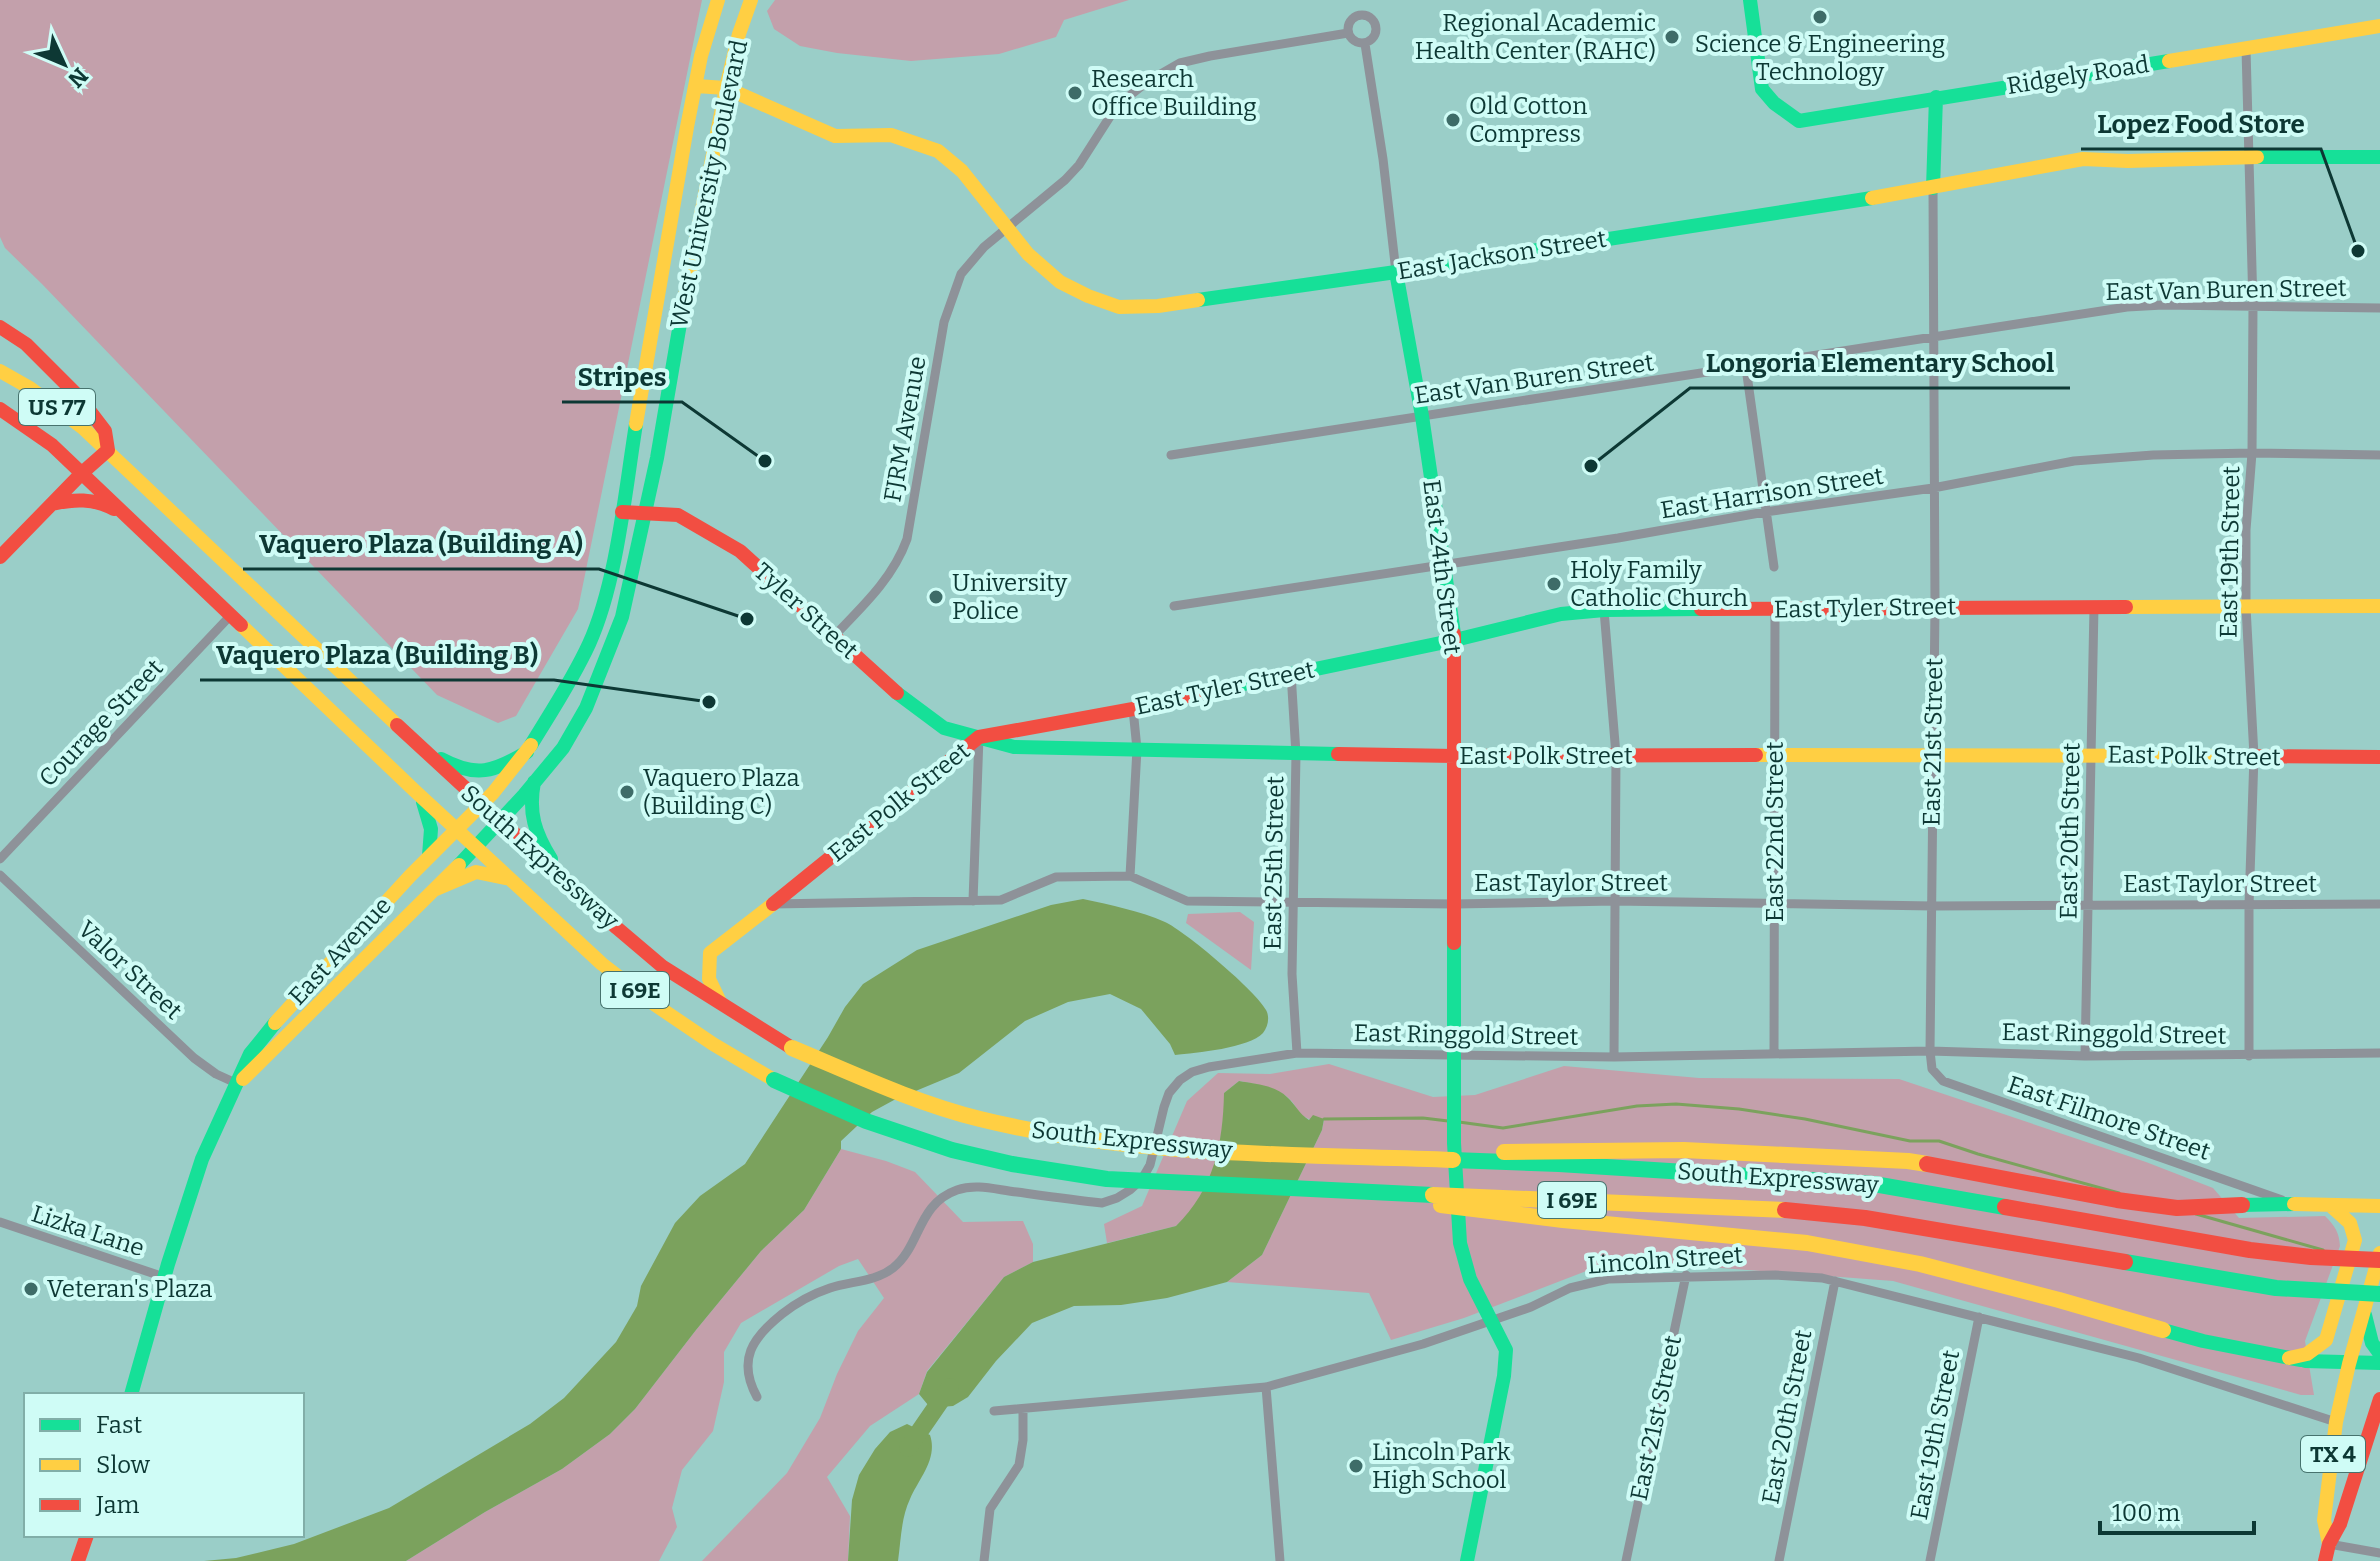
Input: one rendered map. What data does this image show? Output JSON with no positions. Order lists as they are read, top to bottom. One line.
{"streets":{"main road":["Ridgely Road","West University Boulevard","East Jackson Street","US 77","East 24th Street","East Tyler Street","Tyler Street","East 21st Street","East Polk Street","South Expressway","East Avenue","I 69E","TX 4"],"street":["East Van Buren Street","FJRM Avenue","East Harrison Street","East 19th Street","Courage Street","East 20th Street","East 22nd Street","East 25th Street","East Taylor Street","Valor Street","East Ringgold Street","East Filmore Street","Lizka Lane","Lincoln Street"]},"crossings":[["Ridgely Road","East 19th Street"],["Ridgely Road","East 21st Street"],["West University Boulevard","East Jackson Street"],["West University Boulevard","Tyler Street"],["West University Boulevard","South Expressway"],["West University Boulevard","East Avenue"],["East Jackson Street","FJRM Avenue"],["East Jackson Street","East 19th Street"],["East Jackson Street","East 24th Street"],["East Jackson Street","East 21st Street"],["East Van Buren Street","East 19th Street"],["East Van Buren Street","East 24th Street"],["East Van Buren Street","East 21st Street"],["FJRM Avenue","East 24th Street"],["FJRM Avenue","Tyler Street"],["East Harrison Street","East 19th Street"],["East Harrison Street","East 24th Street"],["East Harrison Street","East 21st Street"],["East 19th Street","East Tyler Street"],["East 19th Street","East Polk Street"],["East 19th Street","East Taylor Street"],["East 19th Street","East Ringgold Street"],["East 19th Street","Lincoln Street"],["East 24th Street","East Tyler Street"],["East 24th Street","East Polk Street"],["East 24th Street","East Taylor Street"],["East 24th Street","East Ringgold Street"],["East 24th Street","Lincoln Street"],["East Tyler Street","Tyler Street"],["East Tyler Street","East 21st Street"],["East Tyler Street","East Polk Street"],["East Tyler Street","East 20th Street"],["East Tyler Street","East 22nd Street"],["East Tyler Street","East 25th Street"],["Tyler Street","East Polk Street"],["Courage Street","South Expressway"],["East 21st Street","East Polk Street"],["East 21st Street","East Taylor Street"],["East 21st Street","East Ringgold Street"],["East 21st Street","East Filmore Street"],["East 21st Street","Lincoln Street"],["East Polk Street","East 20th Street"],["East Polk Street","East 22nd Street"],["East Polk Street","South Expressway"],["East Polk Street","East 25th Street"],["East Polk Street","East Taylor Street"],["East 20th Street","East Taylor Street"],["East 20th Street","East Ringgold Street"],["East 20th Street","Lincoln Street"],["East 22nd Street","East Taylor Street"],["East 22nd Street","East Ringgold Street"],["South Expressway","East Avenue"],["East 25th Street","East Taylor Street"],["East 25th Street","East Ringgold Street"],["East Avenue","Valor Street"],["East Avenue","Lizka Lane"],["East Ringgold Street","East Filmore Street"],["Lincoln Street","TX 4"]],"places":["Science & Engineering Technology","Regional Academic Health Center (RAHC)","Research Office Building","Old Cotton Compress","Lopez Food Store","Stripes","Longoria Elementary School","Holy Family Catholic Church","University Police","Vaquero Plaza (Building A)","Vaquero Plaza (Building B)","Vaquero Plaza (Building C)","Veteran's Plaza","Lincoln Park High School"],"legend":["Fast","Slow","Jam"],"scale_bar":"100 m","north":"bottom right"}
